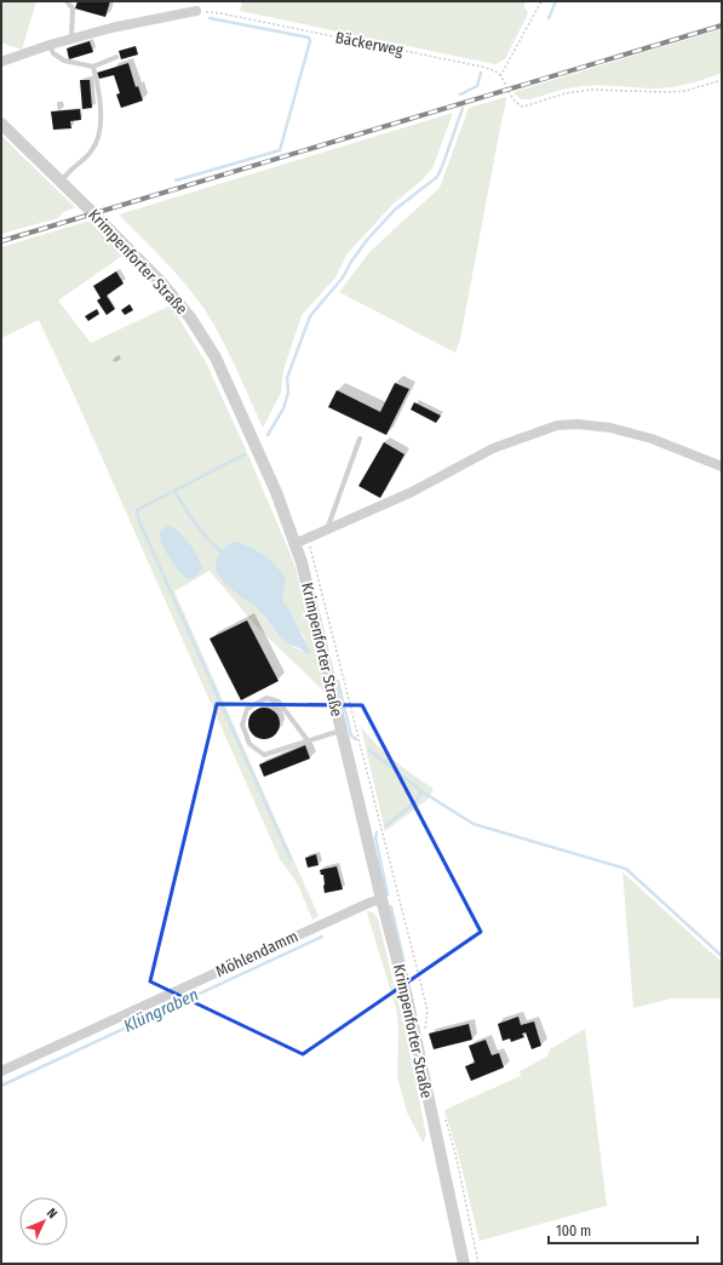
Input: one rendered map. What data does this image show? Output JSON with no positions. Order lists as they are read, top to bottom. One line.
{"streets":{"street":["Krimpenforter Straße","Möhlendamm"],"path":["Bäckerweg"]},"crossings":[["Krimpenforter Straße","Möhlendamm"]],"water":["Klüngraben"],"scale_bar":"100 m","north":"top right"}
